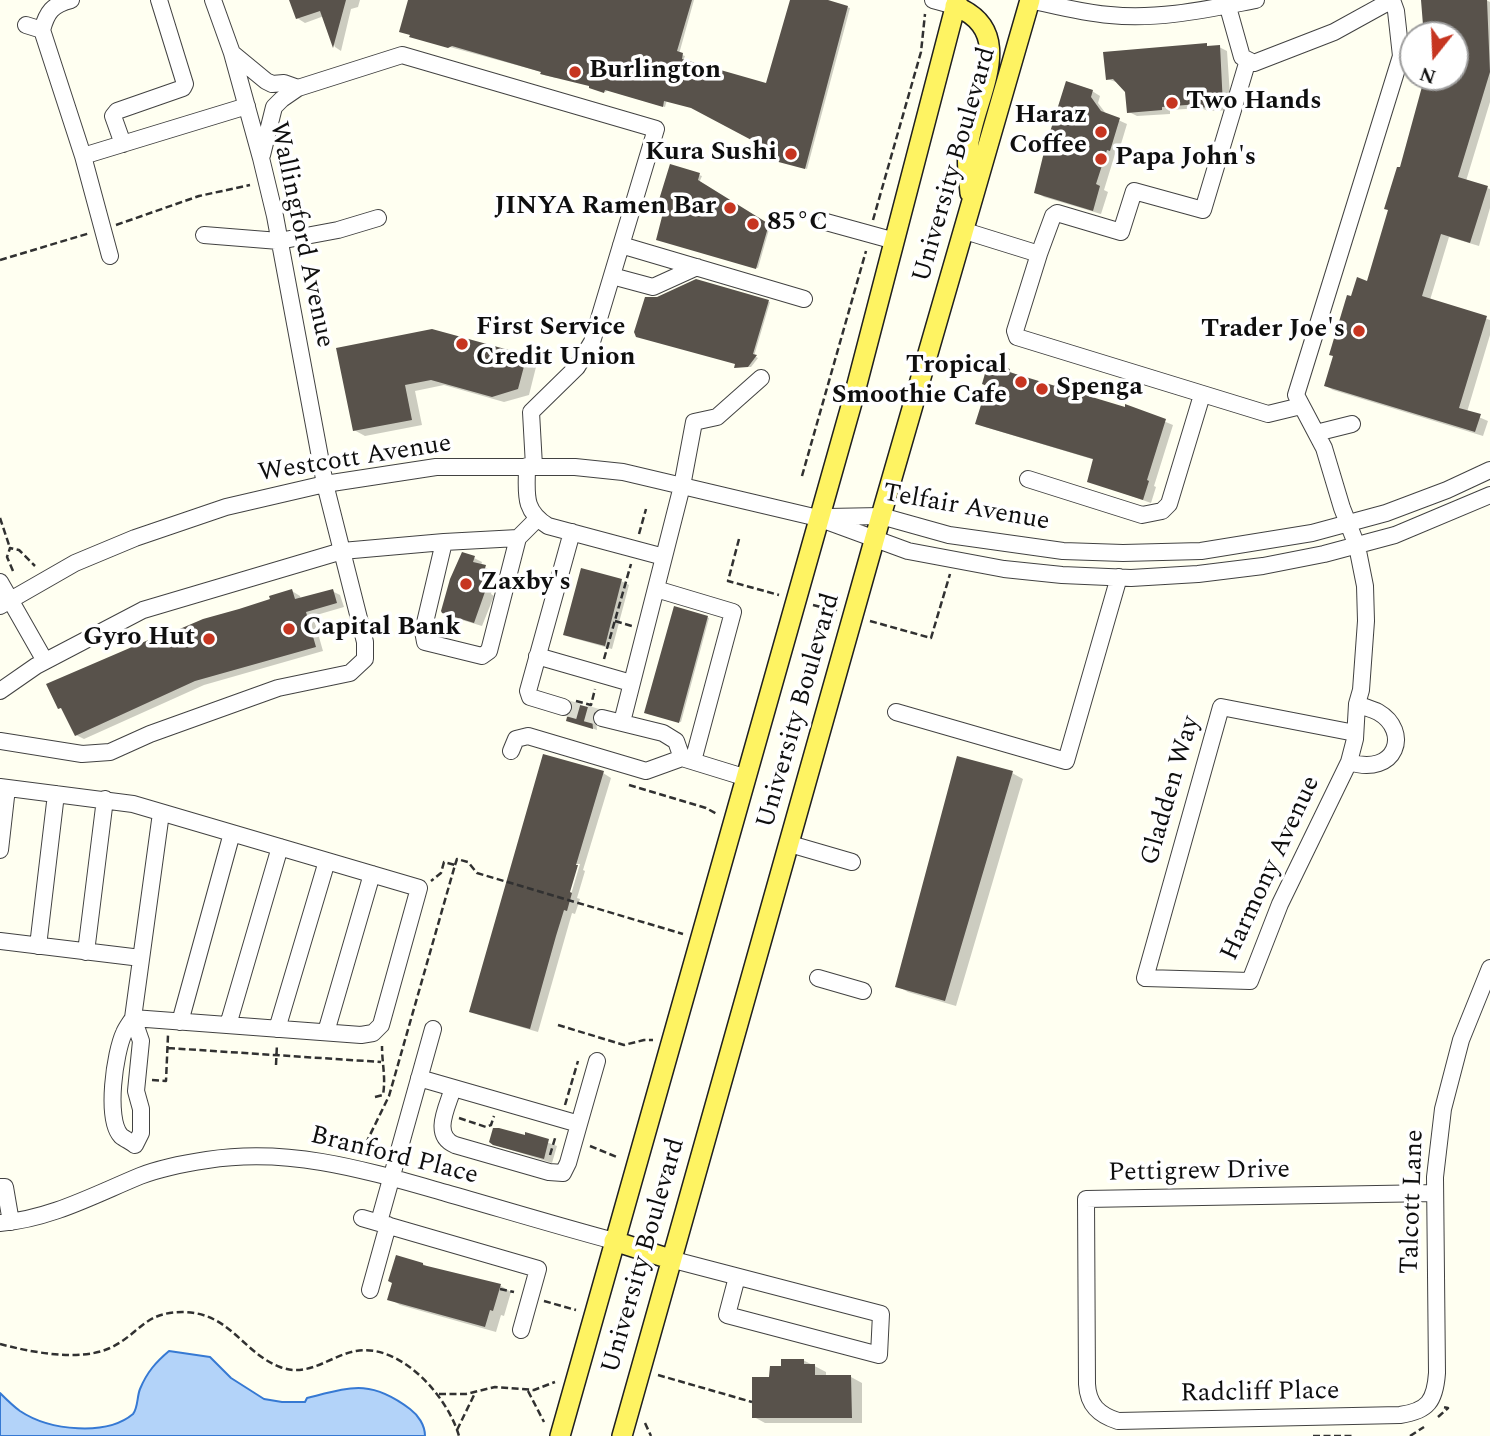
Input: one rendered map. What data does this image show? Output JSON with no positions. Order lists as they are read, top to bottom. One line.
{"streets":{"main road":["University Boulevard"],"street":["Wallingford Avenue","Westcott Avenue","Telfair Avenue","Gladden Way","Harmony Avenue","Branford Place","Pettigrew Drive","Talcott Lane","Radcliff Place"]},"crossings":[["University Boulevard","Westcott Avenue"],["University Boulevard","Telfair Avenue"],["University Boulevard","Branford Place"],["Wallingford Avenue","Westcott Avenue"],["Westcott Avenue","Telfair Avenue"],["Telfair Avenue","Harmony Avenue"],["Gladden Way","Harmony Avenue"],["Pettigrew Drive","Talcott Lane"],["Pettigrew Drive","Radcliff Place"],["Talcott Lane","Radcliff Place"]],"places":["Burlington","Two Hands","Haraz Coffee","Kura Sushi","Papa John's","JINYA Ramen Bar","85°C","Trader Joe's","First Service Credit Union","Tropical Smoothie Cafe","Spenga","Zaxby's","Capital Bank","Gyro Hut"],"north":"bottom"}
